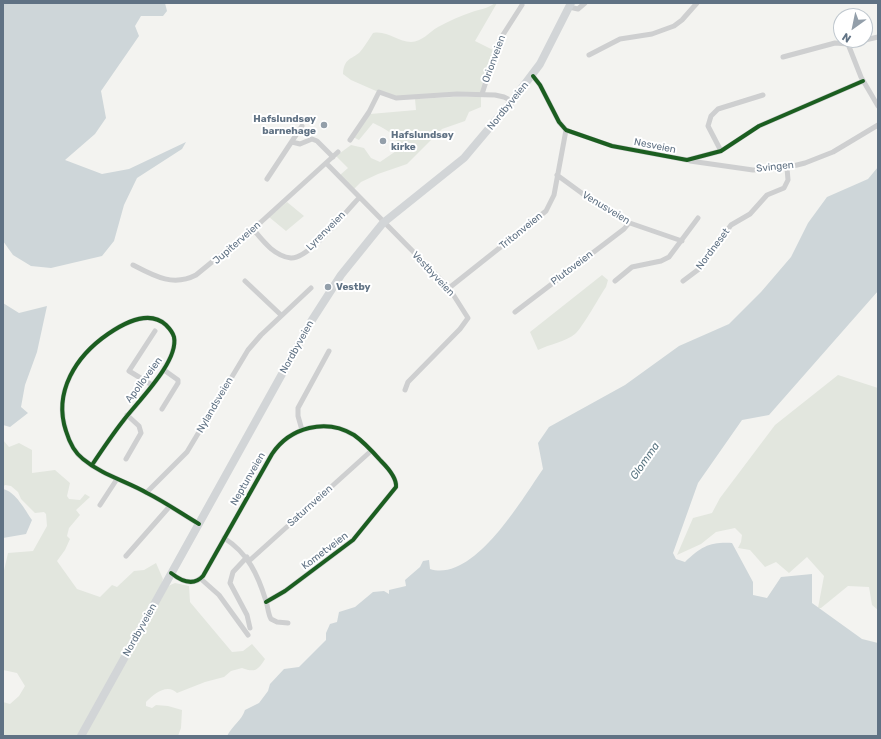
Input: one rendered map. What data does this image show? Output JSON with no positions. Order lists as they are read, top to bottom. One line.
{"streets":{"main road":["Nordbyveien"],"street":["Orionveien","Nesveien","Svingen","Venusveien","Lyrenveien","Tritonveien","Jupiterveien","Nordneset","Plutoveien","Vestbyveien","Apolloveien","Nylandsveien","Neptunveien","Saturnveien","Kometveien"]},"crossings":[["Nordbyveien","Vestbyveien"],["Nordbyveien","Apolloveien"],["Nesveien","Svingen"],["Nesveien","Tritonveien"],["Svingen","Nordneset"],["Venusveien","Tritonveien"],["Venusveien","Plutoveien"],["Lyrenveien","Jupiterveien"],["Lyrenveien","Vestbyveien"],["Tritonveien","Vestbyveien"],["Jupiterveien","Vestbyveien"],["Apolloveien","Nylandsveien"],["Neptunveien","Saturnveien"],["Neptunveien","Kometveien"]],"water":["Glomma"],"places":["Hafslundsøy barnehage","Hafslundsøy kirke","Vestby"],"north":"bottom left"}
